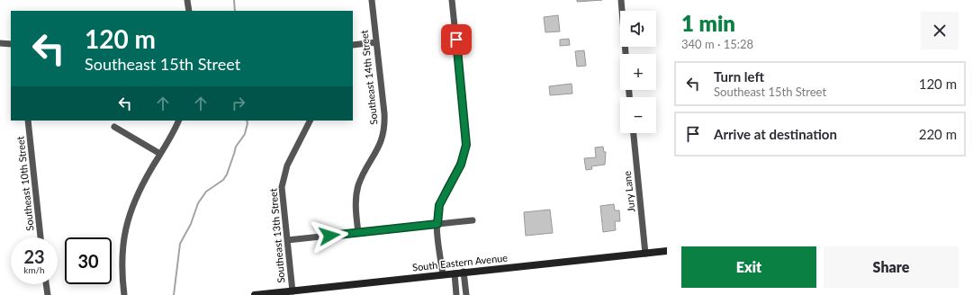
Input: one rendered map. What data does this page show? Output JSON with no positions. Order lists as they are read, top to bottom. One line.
{"streets":{"main road":["South Eastern Avenue"],"street":["Southeast 14th Street","Southeast 10th Street","Jury Lane","Southeast 13th Street"]},"crossings":[["Jury Lane","South Eastern Avenue"],["Southeast 13th Street","South Eastern Avenue"]],"page":{"heading":["1 min","340 m · 15:28"],"map_buttons":["+","−"],"turn":["120 m","Southeast 15th Street"],"list":[{"name":"Turn left","note":"Southeast 15th Street","value":"120 m"},{"name":"Arrive at destination","value":"220 m"}],"speed":"23 km/h","limit":"30","buttons":["Exit","Share"]}}
